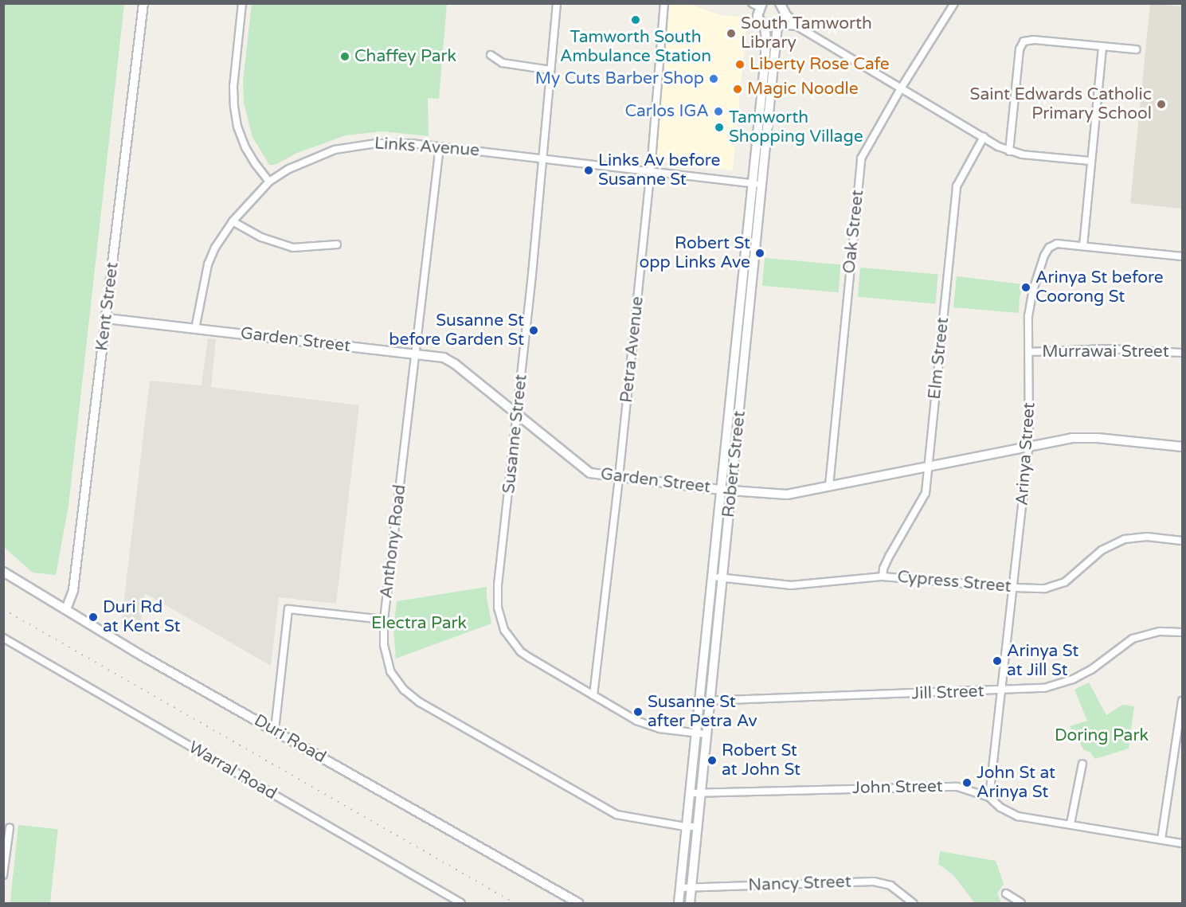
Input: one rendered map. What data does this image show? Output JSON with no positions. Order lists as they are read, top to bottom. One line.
{"streets":{"street":["Links Avenue","Oak Street","Kent Street","Garden Street","Petra Avenue","Murrawai Street","Elm Street","Susanne Street","Arinya Street","Robert Street","Anthony Road","Cypress Street","Jill Street","Duri Road","Warral Road","John Street","Nancy Street"]},"crossings":[["Links Avenue","Garden Street"],["Links Avenue","Petra Avenue"],["Links Avenue","Susanne Street"],["Links Avenue","Robert Street"],["Links Avenue","Anthony Road"],["Oak Street","Garden Street"],["Kent Street","Garden Street"],["Kent Street","Duri Road"],["Garden Street","Petra Avenue"],["Garden Street","Elm Street"],["Garden Street","Susanne Street"],["Garden Street","Arinya Street"],["Garden Street","Robert Street"],["Garden Street","Anthony Road"],["Petra Avenue","Susanne Street"],["Murrawai Street","Arinya Street"],["Elm Street","Cypress Street"],["Susanne Street","Robert Street"],["Arinya Street","Cypress Street"],["Arinya Street","Jill Street"],["Arinya Street","John Street"],["Robert Street","Anthony Road"],["Robert Street","Cypress Street"],["Robert Street","Jill Street"],["Robert Street","John Street"],["Robert Street","Nancy Street"]],"parks":["Electra Park","Doring Park"],"places":["Tamworth South Ambulance Station","South Tamworth Library","Chaffey Park","Liberty Rose Cafe","My Cuts Barber Shop","Magic Noodle","Saint Edwards Catholic Primary School","Carlos IGA","Tamworth Shopping Village","Links Av before Susanne St","Robert St opp Links Ave","Arinya St before Coorong St","Susanne St before Garden St","Duri Rd at Kent St","Arinya St at Jill St","Susanne St after Petra Av","Robert St at John St","John St at Arinya St"]}
